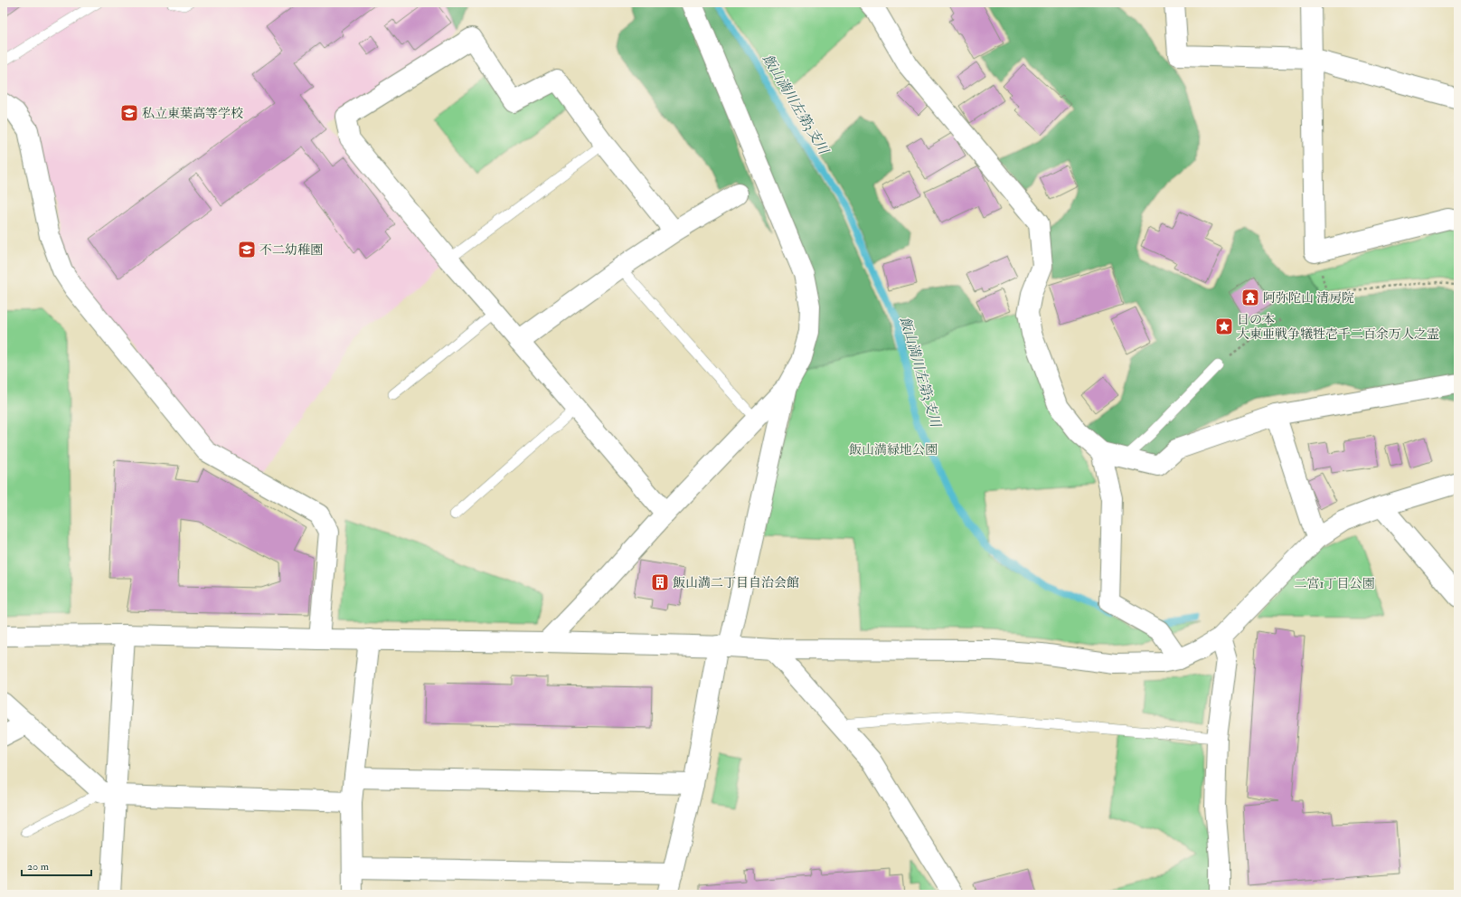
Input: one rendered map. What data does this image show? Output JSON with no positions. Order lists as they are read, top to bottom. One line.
{"water":["飯山満川左第3支川"],"parks":["飯山満緑地公園","二宮1丁目公園"],"places":{"school or university":["私立東葉高等学校","不二幼稚園"],"temple":["阿弥陀山 清房院"],"place":["日の本 大東亜戦争犠牲壱千二百余万人之霊"],"building":["飯山満二丁目自治会館"]},"scale_bar":"20 m"}
